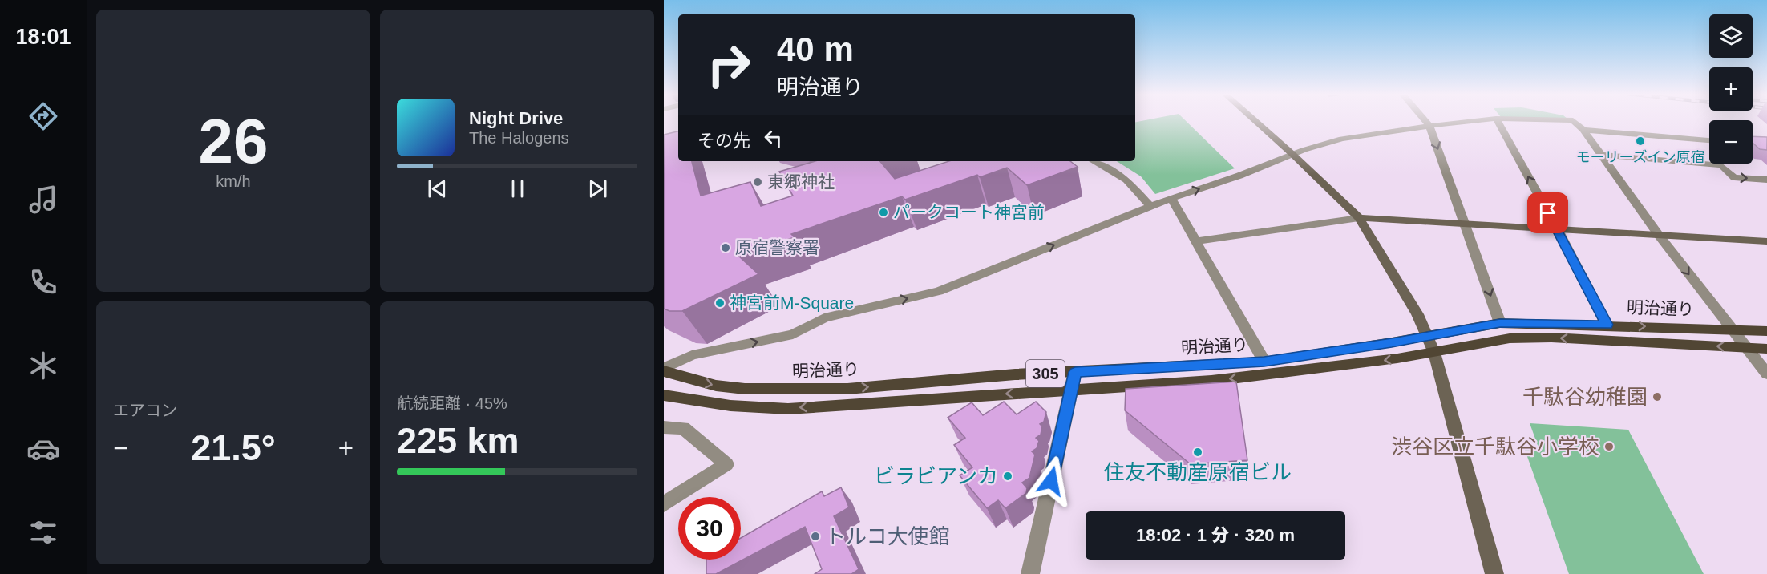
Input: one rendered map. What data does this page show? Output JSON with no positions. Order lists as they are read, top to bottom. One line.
{"streets":{"main road":["明治通り","305"]},"places":["モーリーズイン原宿","東郷神社","パークコート神宮前","原宿警察署","神宮前M-Square","千駄谷幼稚園","渋谷区立千駄谷小学校","住友不動産原宿ビル","ビラビアンカ","トルコ大使館"],"page":{"tabs":"18:01","tile":[["26","km/h"],"エアコン",["航続距離 · 45%","225 km"]],"map_buttons":["+","−"],"turn":["40 m","明治通り"],"song":["Night Drive","The Halogens"],"then":"その先","heat":["−","21.5°","+"],"limit":"30","trip":"18:02 · 1 分 · 320 m"}}
